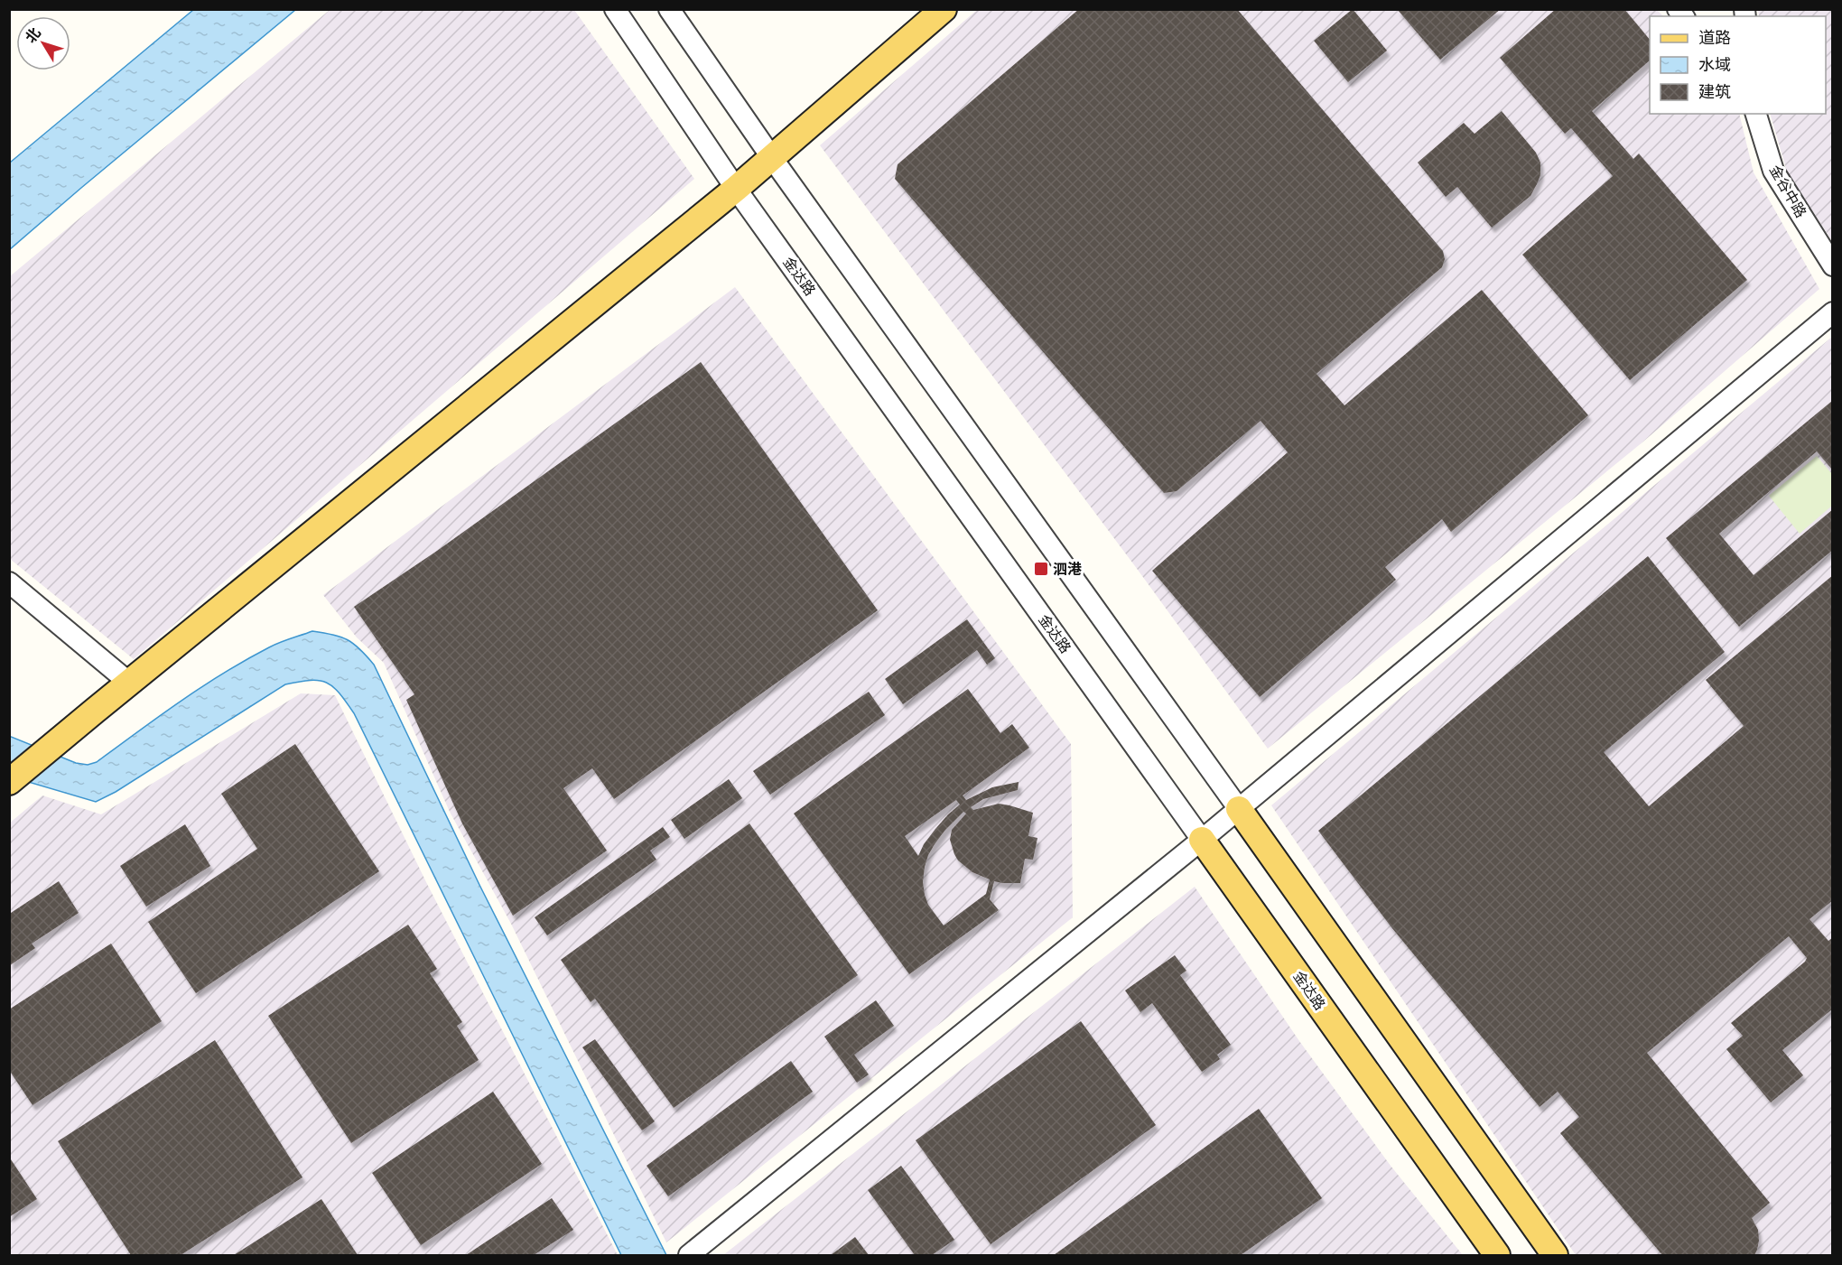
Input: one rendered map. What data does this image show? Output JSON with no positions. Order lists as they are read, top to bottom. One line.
{"streets":{"main road":["金达路"],"street":["金谷中路"]},"places":{"transit":["泗港"]},"legend":["道路","水域","建筑"],"north":"top left"}
